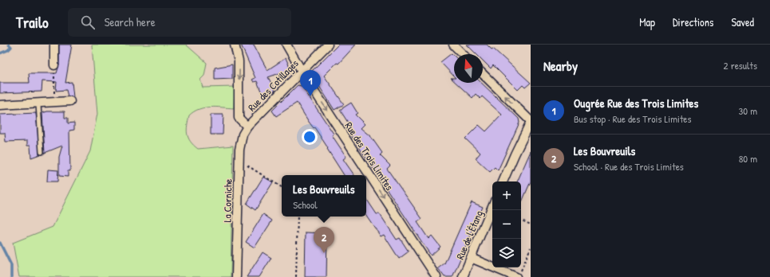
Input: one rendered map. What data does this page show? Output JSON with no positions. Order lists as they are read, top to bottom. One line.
{"streets":{"street":["Rue des Cotillages","Rue des Trois Limites","La Corniche","Rue de l'Étang"]},"crossings":[["Rue des Cotillages","Rue des Trois Limites"],["Rue des Cotillages","La Corniche"]],"one_way":["Rue des Trois Limites"],"north":"top","page":{"header":"Trailo","search":"Search here","nav":["Map","Directions","Saved"],"heading":["Nearby","2 results"],"pins":["1","2"],"list":[{"mark":"1","name":"Ougrée Rue des Trois Limites","note":"Bus stop · Rue des Trois Limites","value":"30 m"},{"mark":"2","name":"Les Bouvreuils","note":"School · Rue des Trois Limites","value":"80 m"}],"popup":["Les Bouvreuils","School"],"map_buttons":["+","−"]}}
